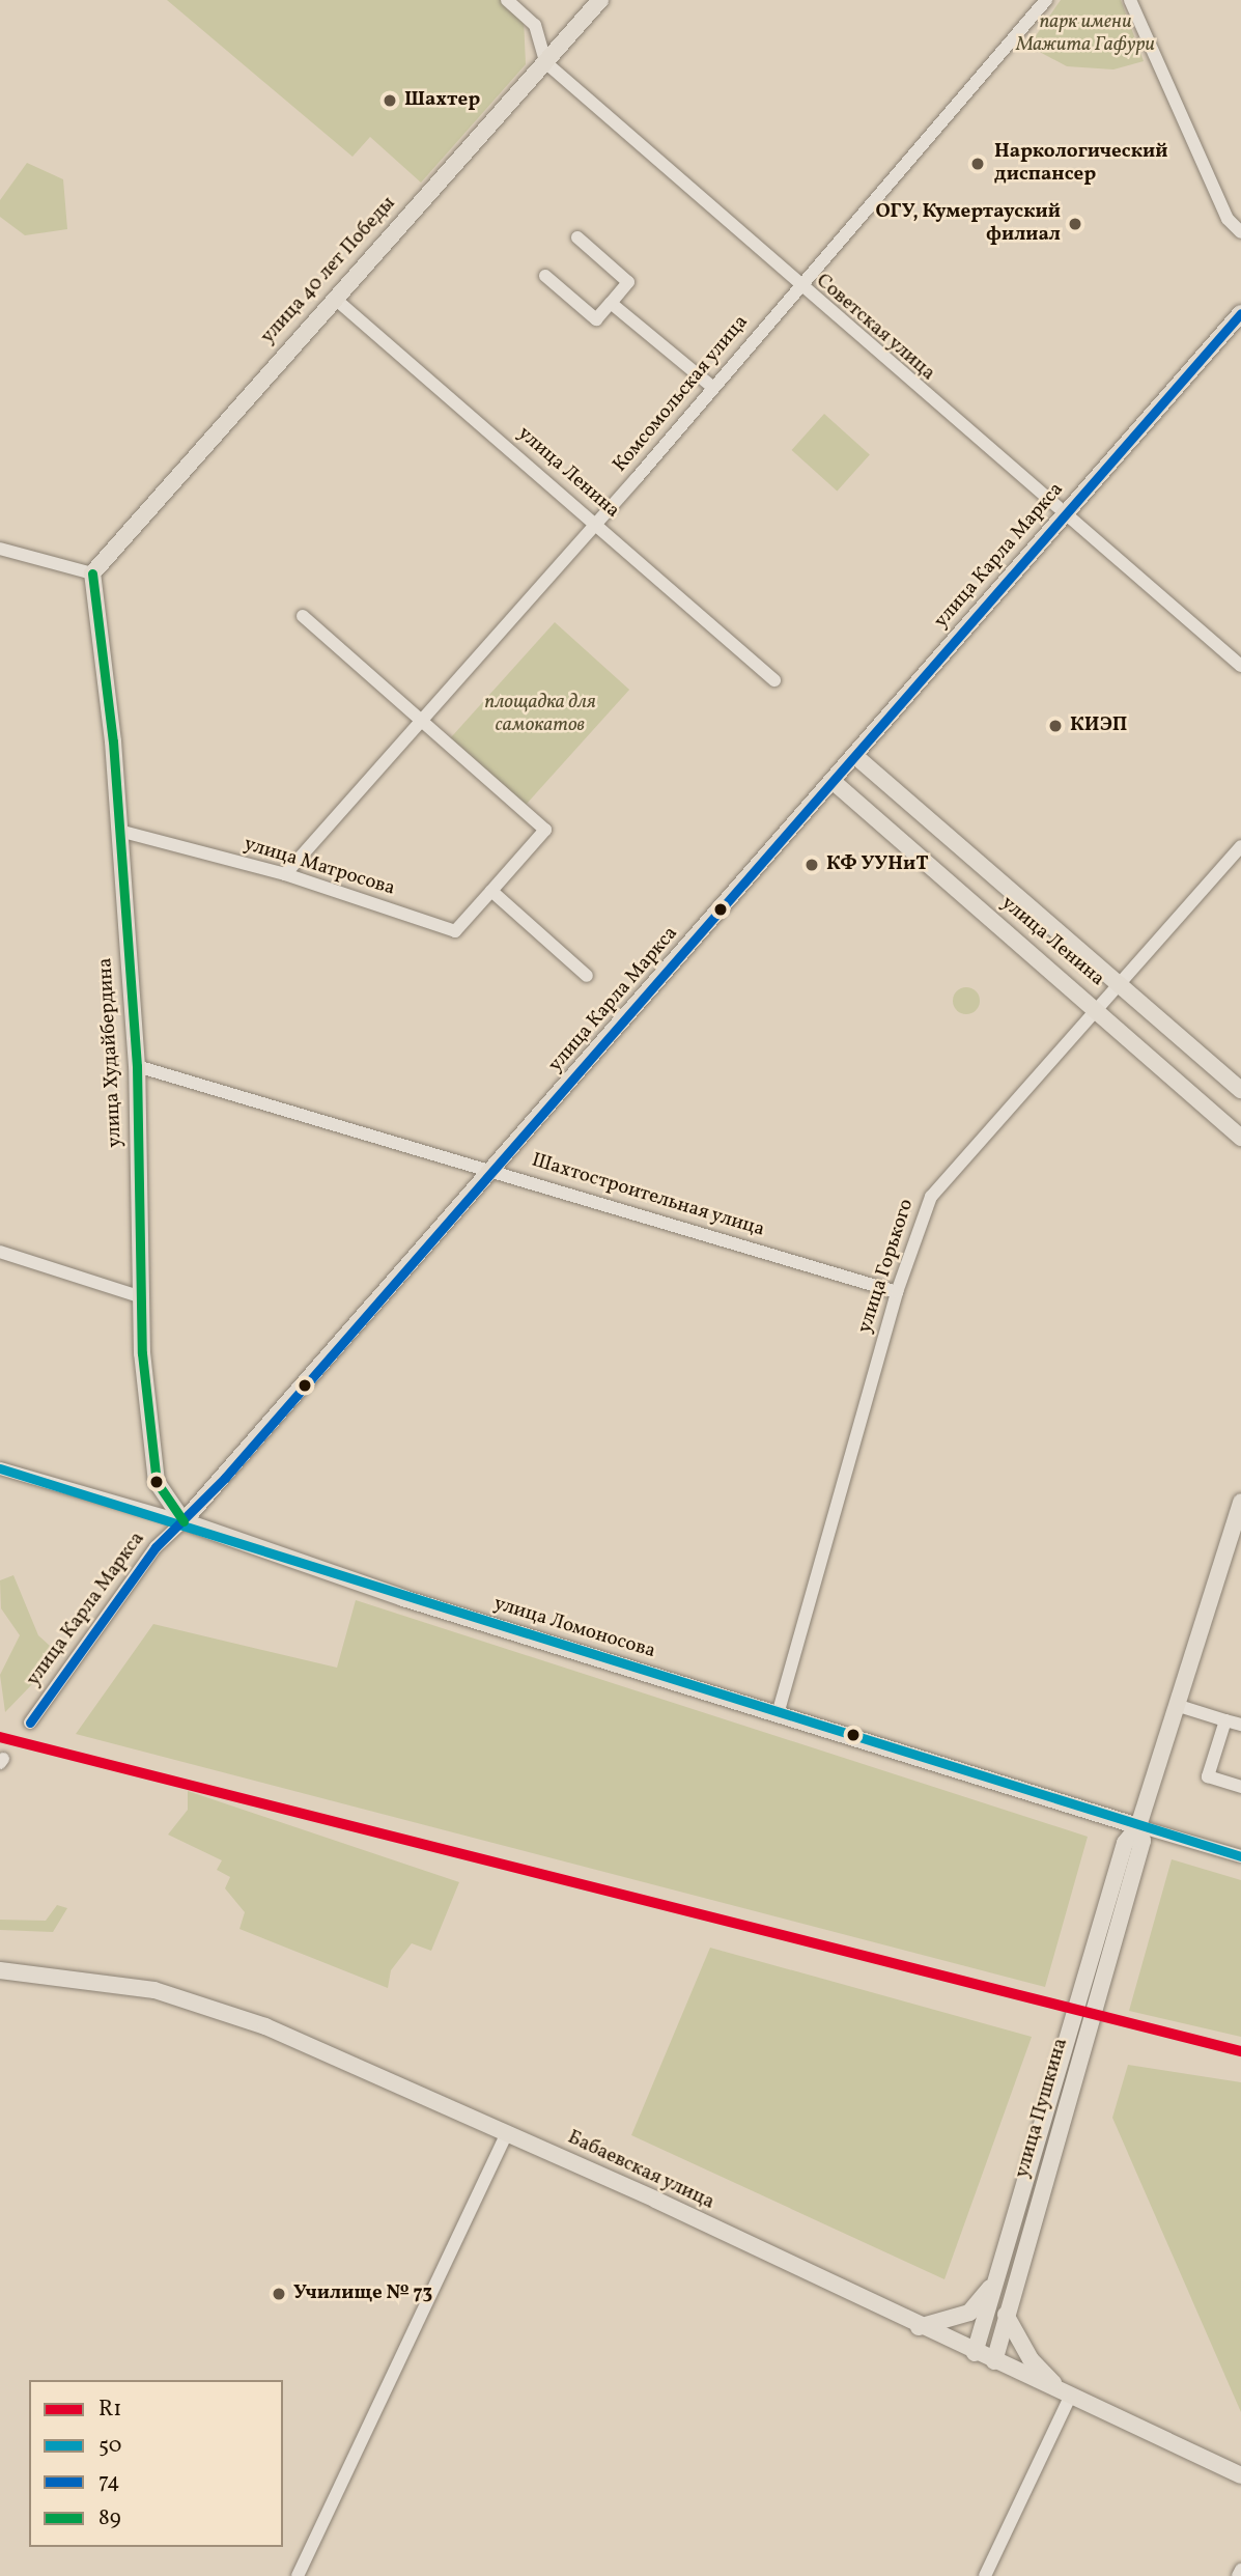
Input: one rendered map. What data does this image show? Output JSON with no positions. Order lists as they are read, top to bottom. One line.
{"streets":{"main road":["улица 40 лет Победы","улица Ленина","улица Карла Маркса","улица Худайбердина","улица Ломоносова","улица Пушкина","Бабаевская улица"],"street":["Советская улица","Комсомольская улица","улица Матросова","Шахтостроительная улица","улица Горького"]},"crossings":[["улица 40 лет Победы","Советская улица"],["улица 40 лет Победы","улица Ленина"],["улица 40 лет Победы","улица Худайбердина"],["Советская улица","Комсомольская улица"],["Советская улица","улица Карла Маркса"],["Комсомольская улица","улица Ленина"],["Комсомольская улица","улица Матросова"],["улица Ленина","улица Карла Маркса"],["улица Ленина","улица Горького"],["улица Карла Маркса","улица Худайбердина"],["улица Карла Маркса","Шахтостроительная улица"],["улица Карла Маркса","улица Ломоносова"],["улица Матросова","улица Худайбердина"],["улица Худайбердина","Шахтостроительная улица"],["улица Худайбердина","улица Ломоносова"],["Шахтостроительная улица","улица Горького"],["улица Горького","улица Ломоносова"],["улица Ломоносова","улица Пушкина"],["улица Пушкина","Бабаевская улица"]],"parks":["парк имени Мажита Гафури","площадка для самокатов"],"places":["Шахтер","Наркологический диспансер","ОГУ, Кумертауский филиал","КИЭП","КФ УУНиТ","Училище № 73"],"lines":["transit line 74","transit line 89","transit line 50","transit line R1"],"legend":["R1","50","74","89"]}
